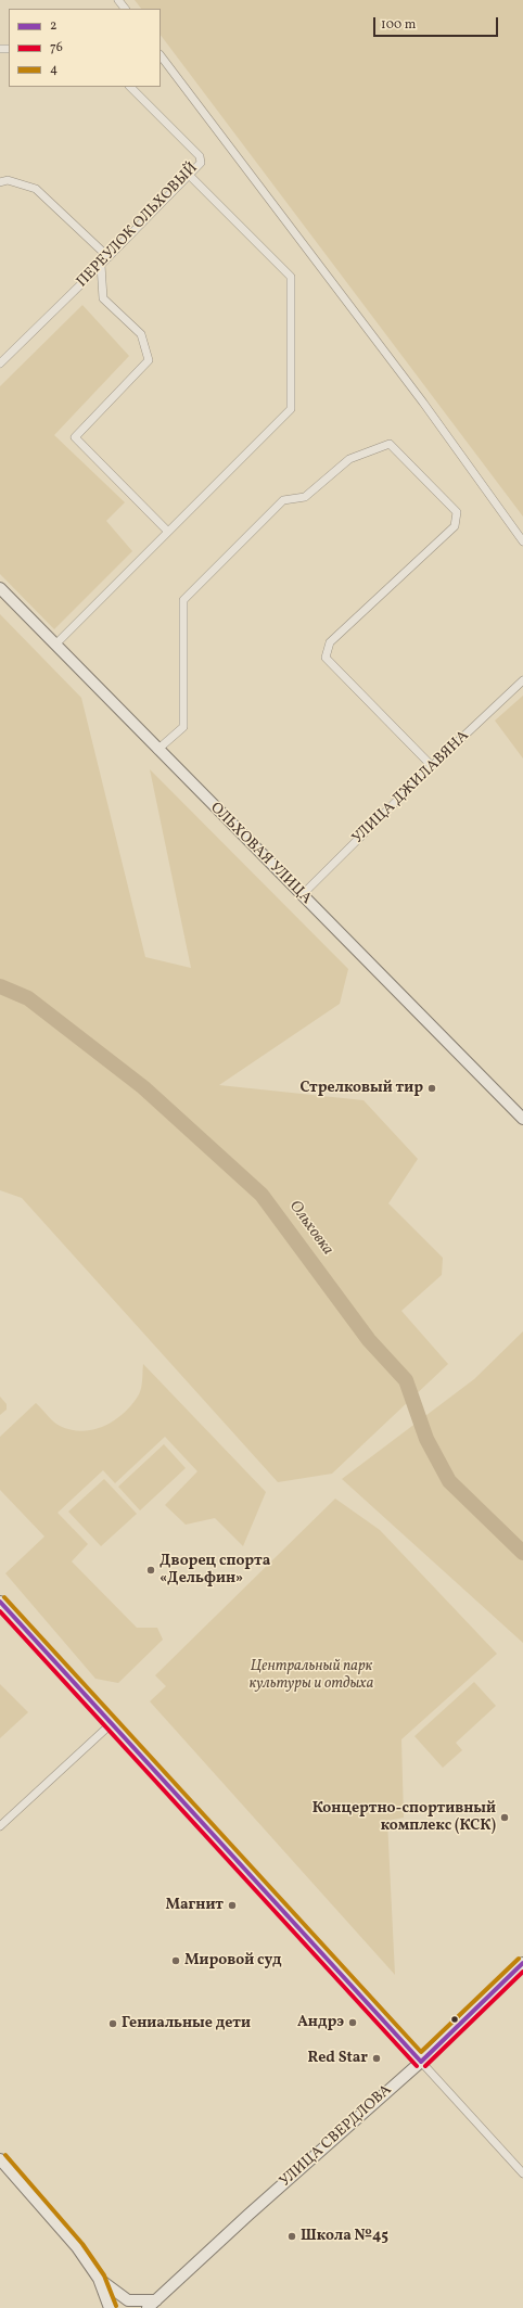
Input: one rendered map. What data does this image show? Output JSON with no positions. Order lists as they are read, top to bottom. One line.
{"streets":{"main road":["ОЛЬХОВАЯ УЛИЦА","УЛИЦА СВЕРДЛОВА"],"street":["ПЕРЕУЛОК ОЛЬХОВЫЙ","УЛИЦА ДЖИЛАВЯНА"]},"crossings":[["УЛИЦА ДЖИЛАВЯНА","ОЛЬХОВАЯ УЛИЦА"]],"water":["Ольховка"],"parks":["Центральный парк культуры и отдыха"],"places":["Стрелковый тир","Дворец спорта «Дельфин»","Концертно-спортивный комплекс (КСК)","Магнит","Мировой суд","Андрэ","Гениальные дети","Red Star","Школа №45"],"lines":["transit line 4","transit line 2","transit line 76"],"legend":["2","76","4"],"scale_bar":"100 m"}
